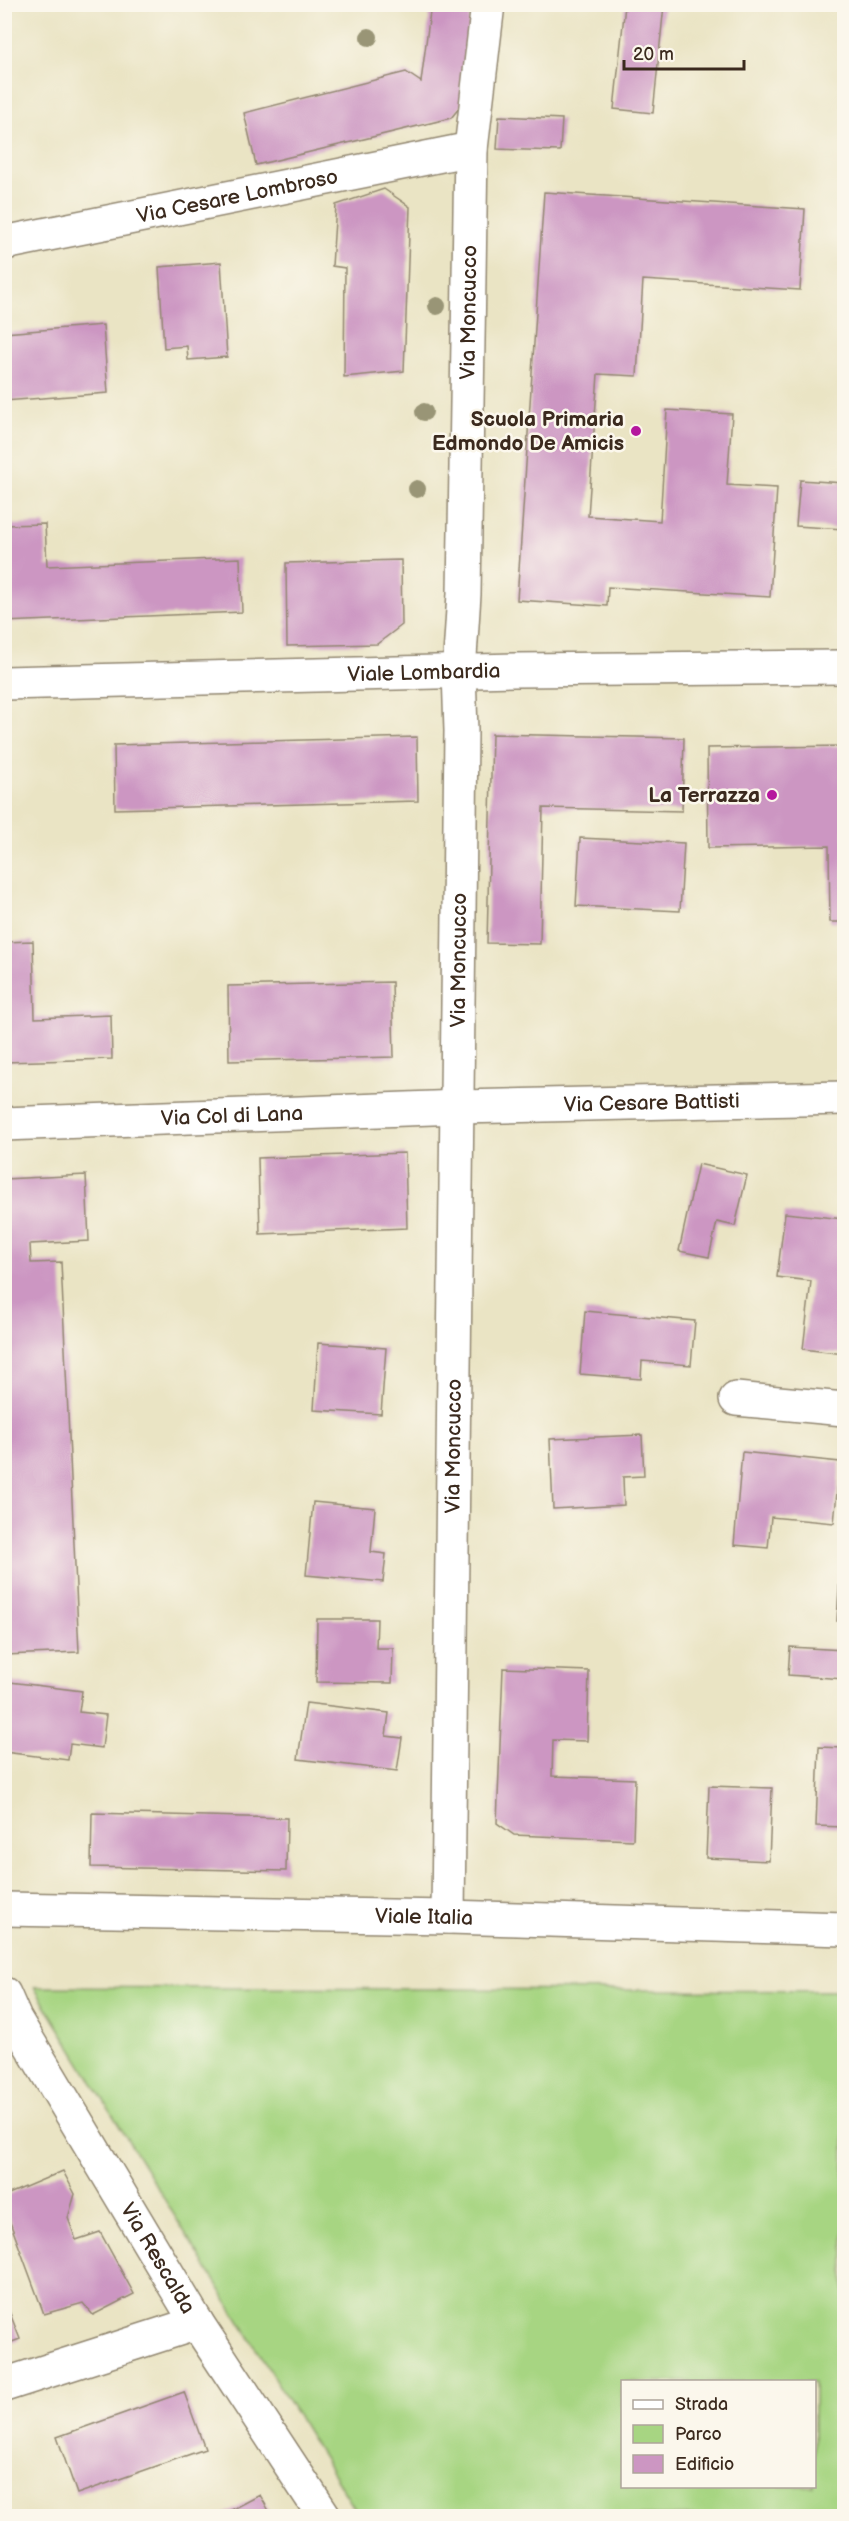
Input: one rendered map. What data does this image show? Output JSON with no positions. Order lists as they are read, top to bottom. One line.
{"streets":{"street":["Via Cesare Lombroso","Via Moncucco","Viale Lombardia","Via Cesare Battisti","Via Col di Lana","Viale Italia","Via Rescalda"]},"crossings":[["Via Cesare Lombroso","Via Moncucco"],["Via Moncucco","Viale Lombardia"],["Via Moncucco","Via Cesare Battisti"],["Via Moncucco","Via Col di Lana"],["Via Moncucco","Viale Italia"],["Via Cesare Battisti","Via Col di Lana"]],"places":["Scuola Primaria Edmondo De Amicis","La Terrazza"],"legend":["Strada","Parco","Edificio"],"scale_bar":"20 m"}
